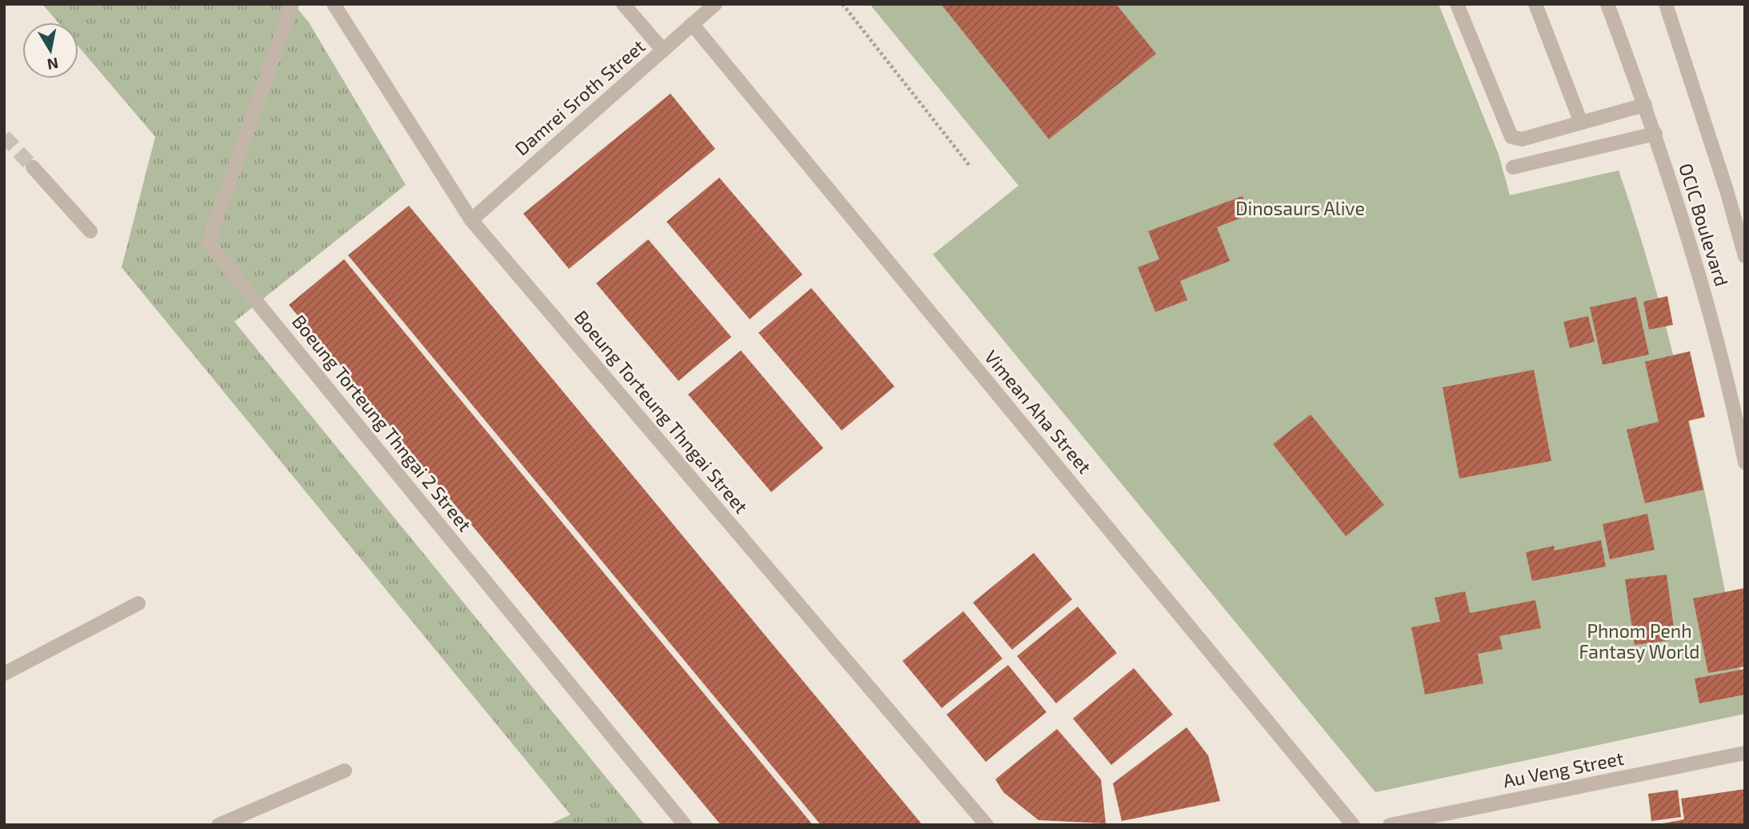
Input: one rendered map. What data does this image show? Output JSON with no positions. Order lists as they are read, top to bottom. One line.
{"streets":{"street":["Damrei Sroth Street","OCIC Boulevard","Boeung Torteung Thngai Street","Vimean Aha Street","Boeung Torteung Thngai 2 Street","Au Veng Street"]},"crossings":[["Damrei Sroth Street","Boeung Torteung Thngai Street"],["Damrei Sroth Street","Vimean Aha Street"]],"parks":["Dinosaurs Alive","Phnom Penh Fantasy World"],"north":"bottom"}
